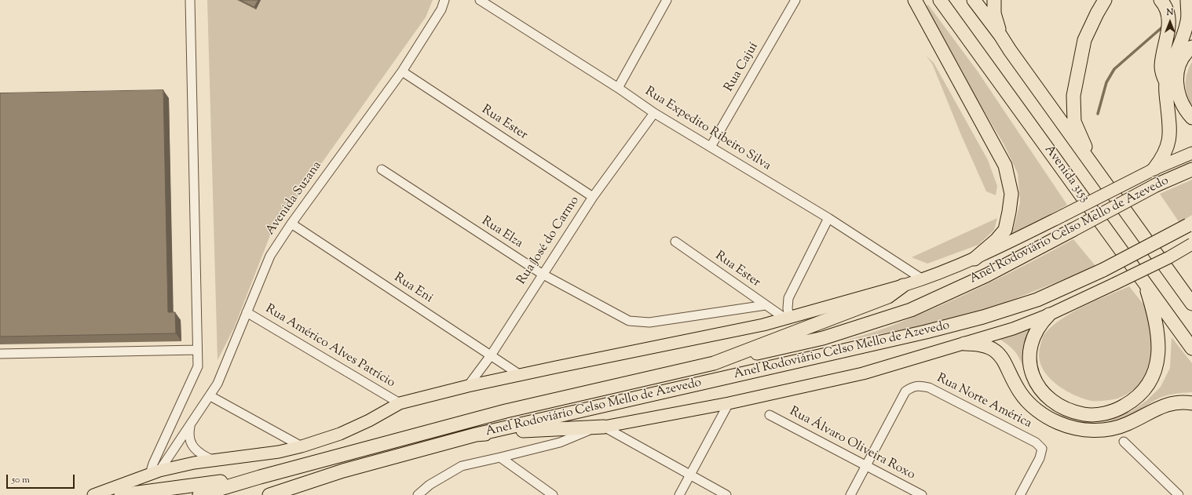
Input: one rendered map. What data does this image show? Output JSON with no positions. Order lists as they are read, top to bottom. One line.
{"streets":{"highway":["Avenida 3153","Anel Rodoviário Celso Mello de Azevedo"],"street":["Rua Cajuí","Rua Ester","Rua Expedito Ribeiro Silva","Avenida Suzana","Rua Elza","Rua José do Carmo","Rua Eni","Rua Américo Alves Patrício","Rua Norte América","Rua Álvaro Oliveira Roxo"]},"crossings":[["Rua Cajuí","Rua Expedito Ribeiro Silva"],["Rua Ester","Avenida Suzana"],["Rua Ester","Anel Rodoviário Celso Mello de Azevedo"],["Rua Ester","Rua Elza"],["Rua Ester","Rua José do Carmo"],["Rua Expedito Ribeiro Silva","Anel Rodoviário Celso Mello de Azevedo"],["Rua Expedito Ribeiro Silva","Rua José do Carmo"],["Avenida Suzana","Anel Rodoviário Celso Mello de Azevedo"],["Avenida Suzana","Rua Eni"],["Avenida Suzana","Rua Américo Alves Patrício"],["Anel Rodoviário Celso Mello de Azevedo","Rua José do Carmo"],["Anel Rodoviário Celso Mello de Azevedo","Rua Eni"],["Anel Rodoviário Celso Mello de Azevedo","Rua Américo Alves Patrício"],["Rua Elza","Rua José do Carmo"],["Rua José do Carmo","Rua Eni"],["Rua Norte América","Rua Álvaro Oliveira Roxo"]],"scale_bar":"50 m","north":"top"}
